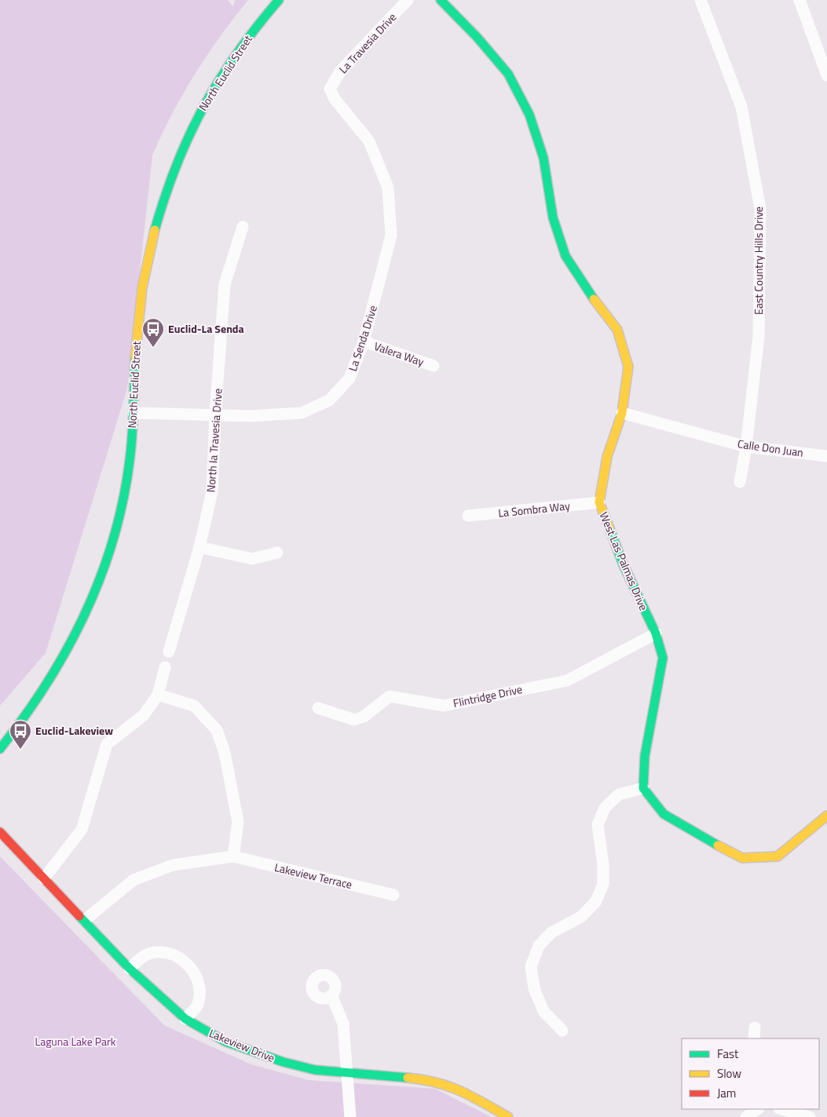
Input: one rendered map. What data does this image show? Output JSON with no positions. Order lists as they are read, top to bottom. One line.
{"streets":{"street":["La Travesia Drive","North Euclid Street","East Country Hills Drive","La Senda Drive","Valera Way","North la Travesia Drive","Calle Don Juan","La Sombra Way","West Las Palmas Drive","Flintridge Drive","Lakeview Terrace","Lakeview Drive"]},"crossings":[["La Travesia Drive","La Senda Drive"],["North Euclid Street","La Senda Drive"],["East Country Hills Drive","Calle Don Juan"],["La Senda Drive","Valera Way"],["La Senda Drive","North la Travesia Drive"],["Calle Don Juan","West Las Palmas Drive"],["La Sombra Way","West Las Palmas Drive"],["West Las Palmas Drive","Flintridge Drive"]],"parks":["Laguna Lake Park"],"places":{"bus stop":["Euclid-La Senda","Euclid-Lakeview"]},"legend":["Fast","Slow","Jam"]}
